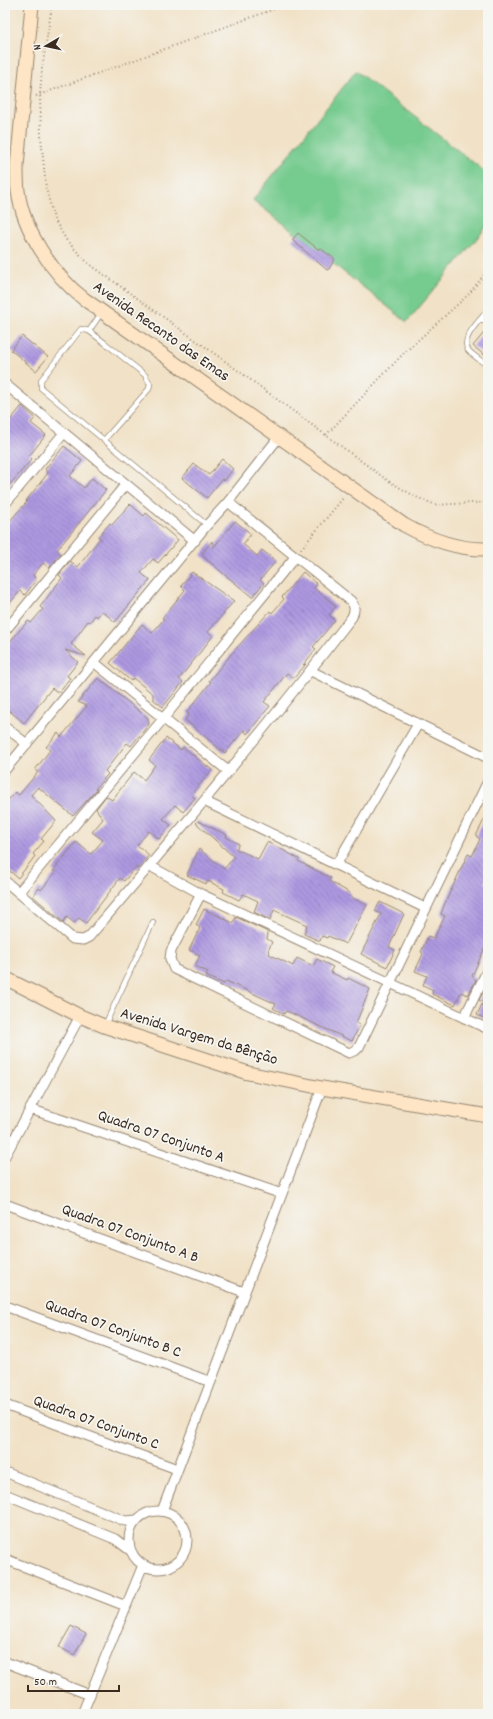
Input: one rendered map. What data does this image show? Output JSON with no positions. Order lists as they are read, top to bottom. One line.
{"streets":{"main road":["Avenida Recanto das Emas","Avenida Vargem da Bênção"],"street":["Quadra 07 Conjunto A","Quadra 07 Conjunto A B","Quadra 07 Conjunto B C","Quadra 07 Conjunto C"]},"scale_bar":"50 m","north":"left"}
